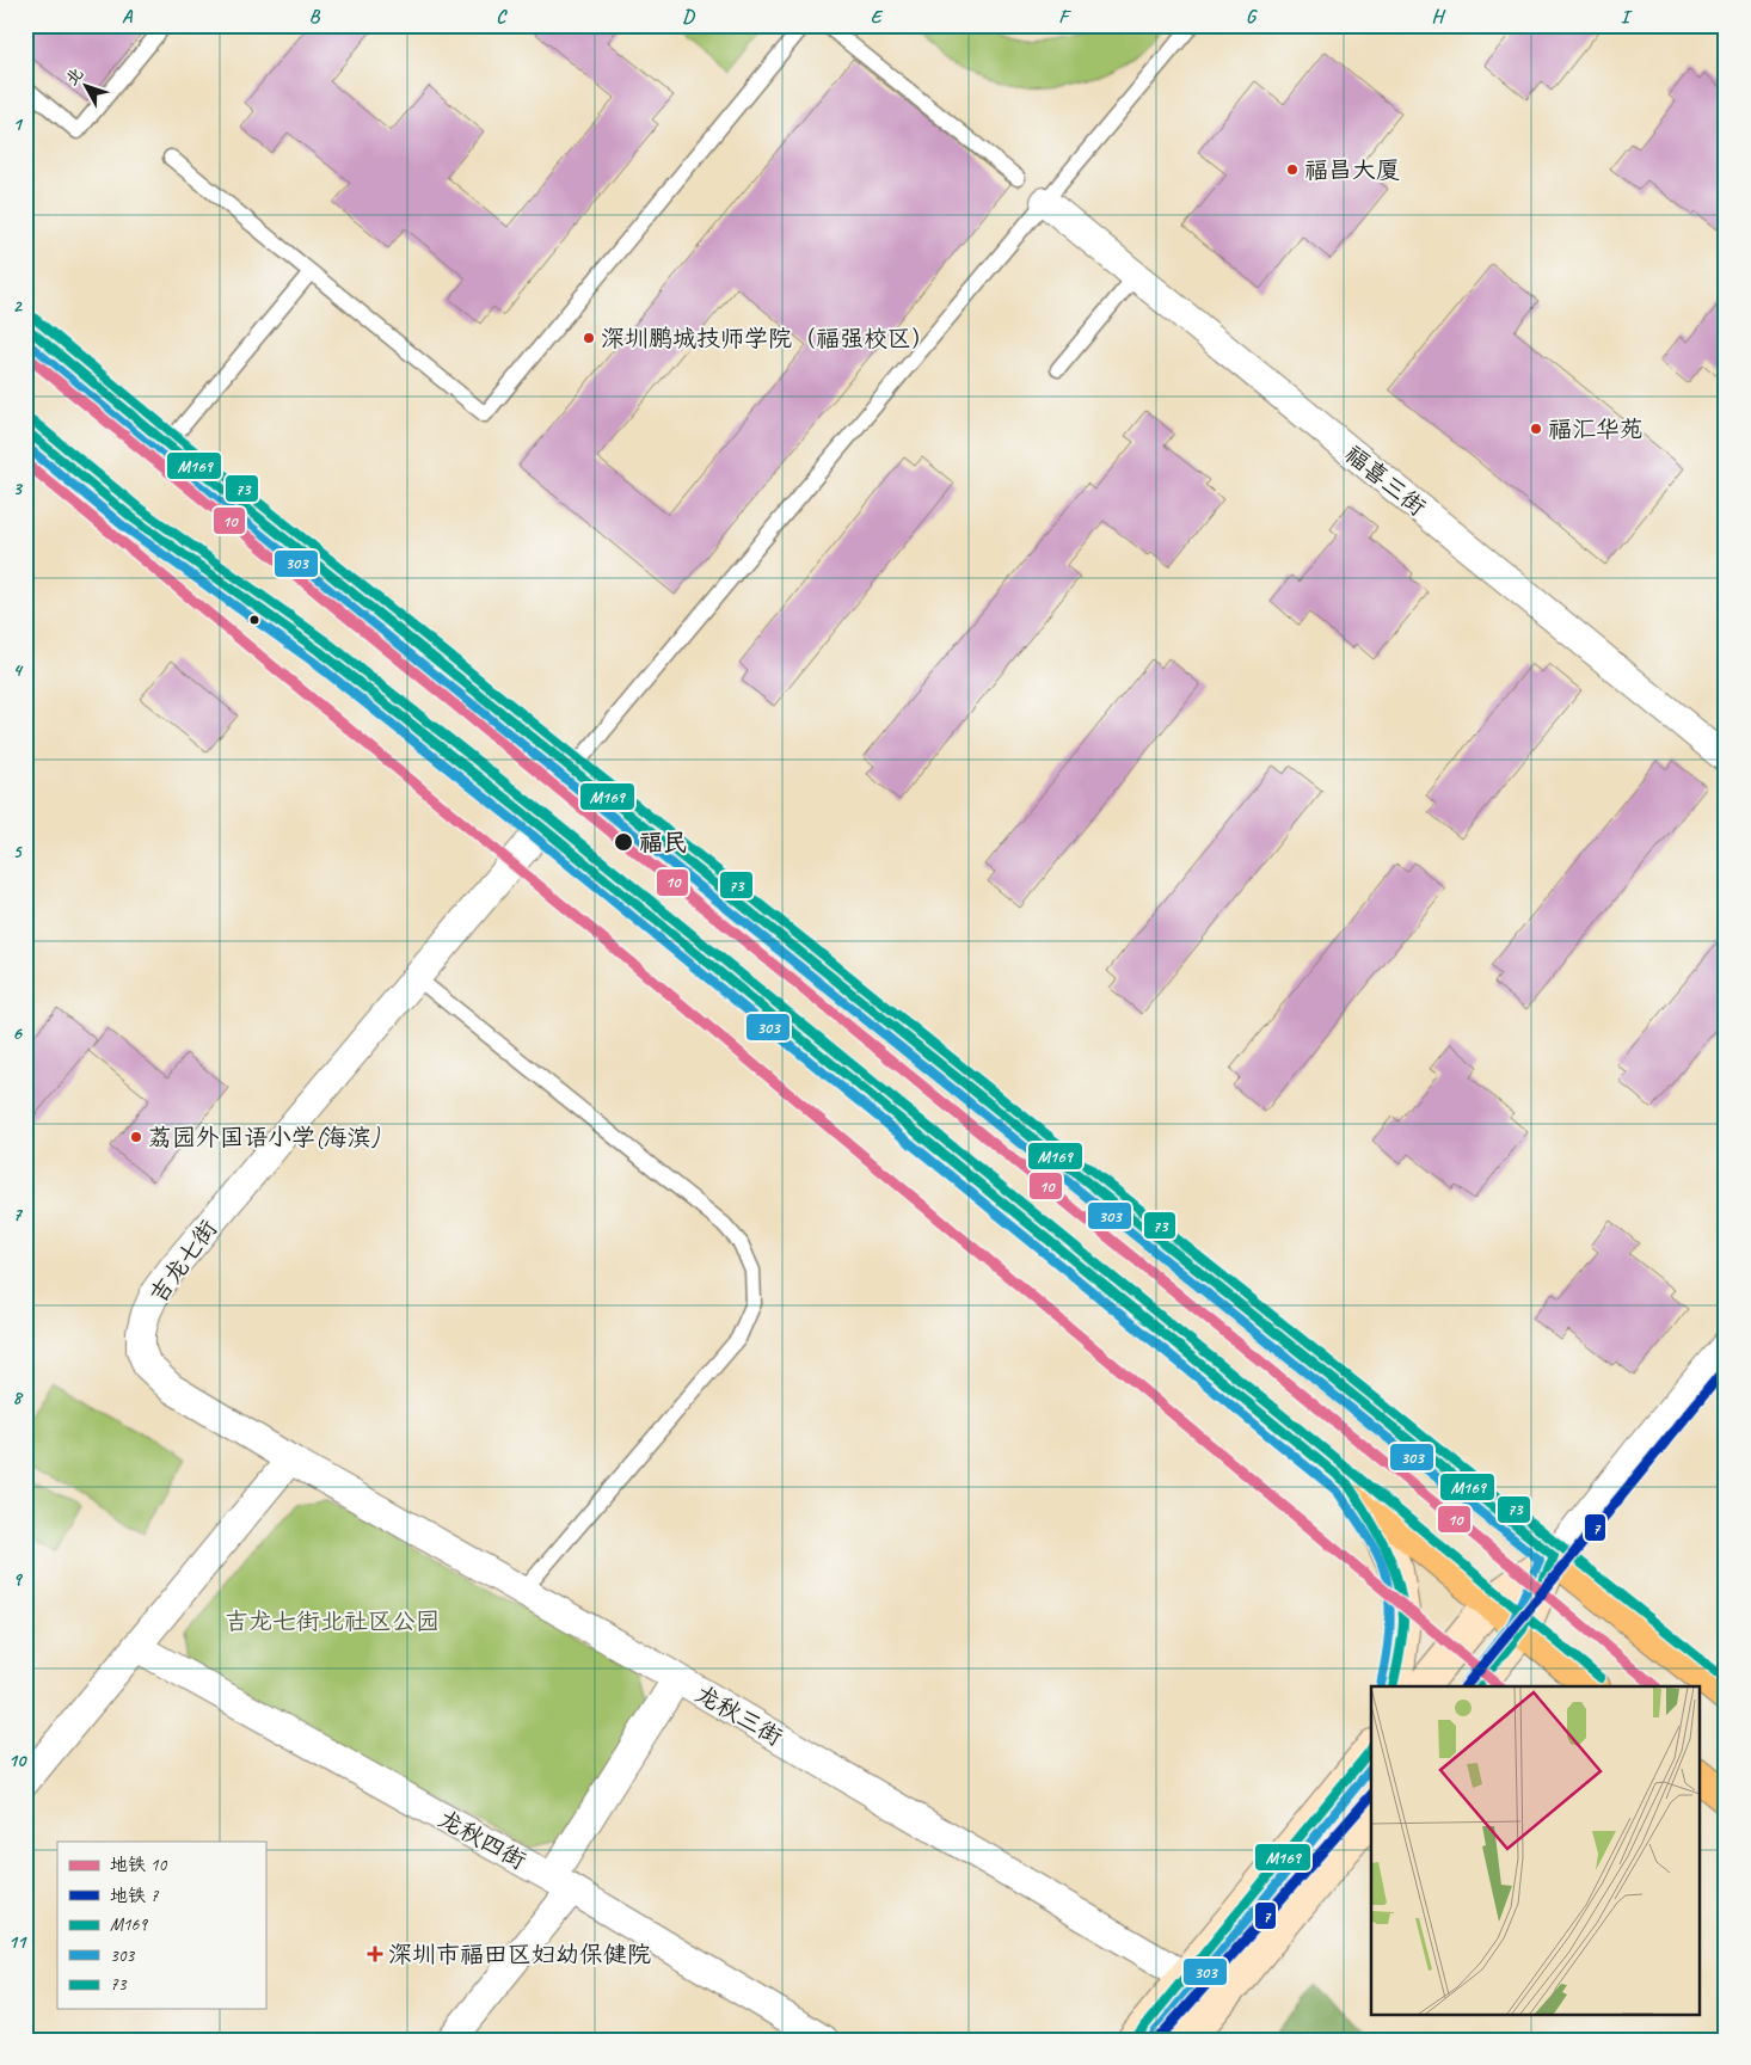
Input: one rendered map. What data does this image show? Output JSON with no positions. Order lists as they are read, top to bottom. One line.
{"streets":{"street":["福喜三街","吉龙七街","龙秋三街","龙秋四街"]},"crossings":[["吉龙七街","龙秋三街"]],"parks":["吉龙七街北社区公园"],"places":{"other":["福昌大厦","深圳鹏城技师学院（福强校区）","福汇华苑","福民","荔园外国语小学(海滨)"],"health":["深圳市福田区妇幼保健院"]},"lines":["transit line 73","transit line M169","transit line 303","metro line 10","metro line 7"],"legend":["地铁 10","地铁 7","M169","303","73"],"north":"top left","grid":{"columns":["A","B","C","D","E","F","G","H","I"],"rows":["1","2","3","4","5","6","7","8","9","10","11"]}}
